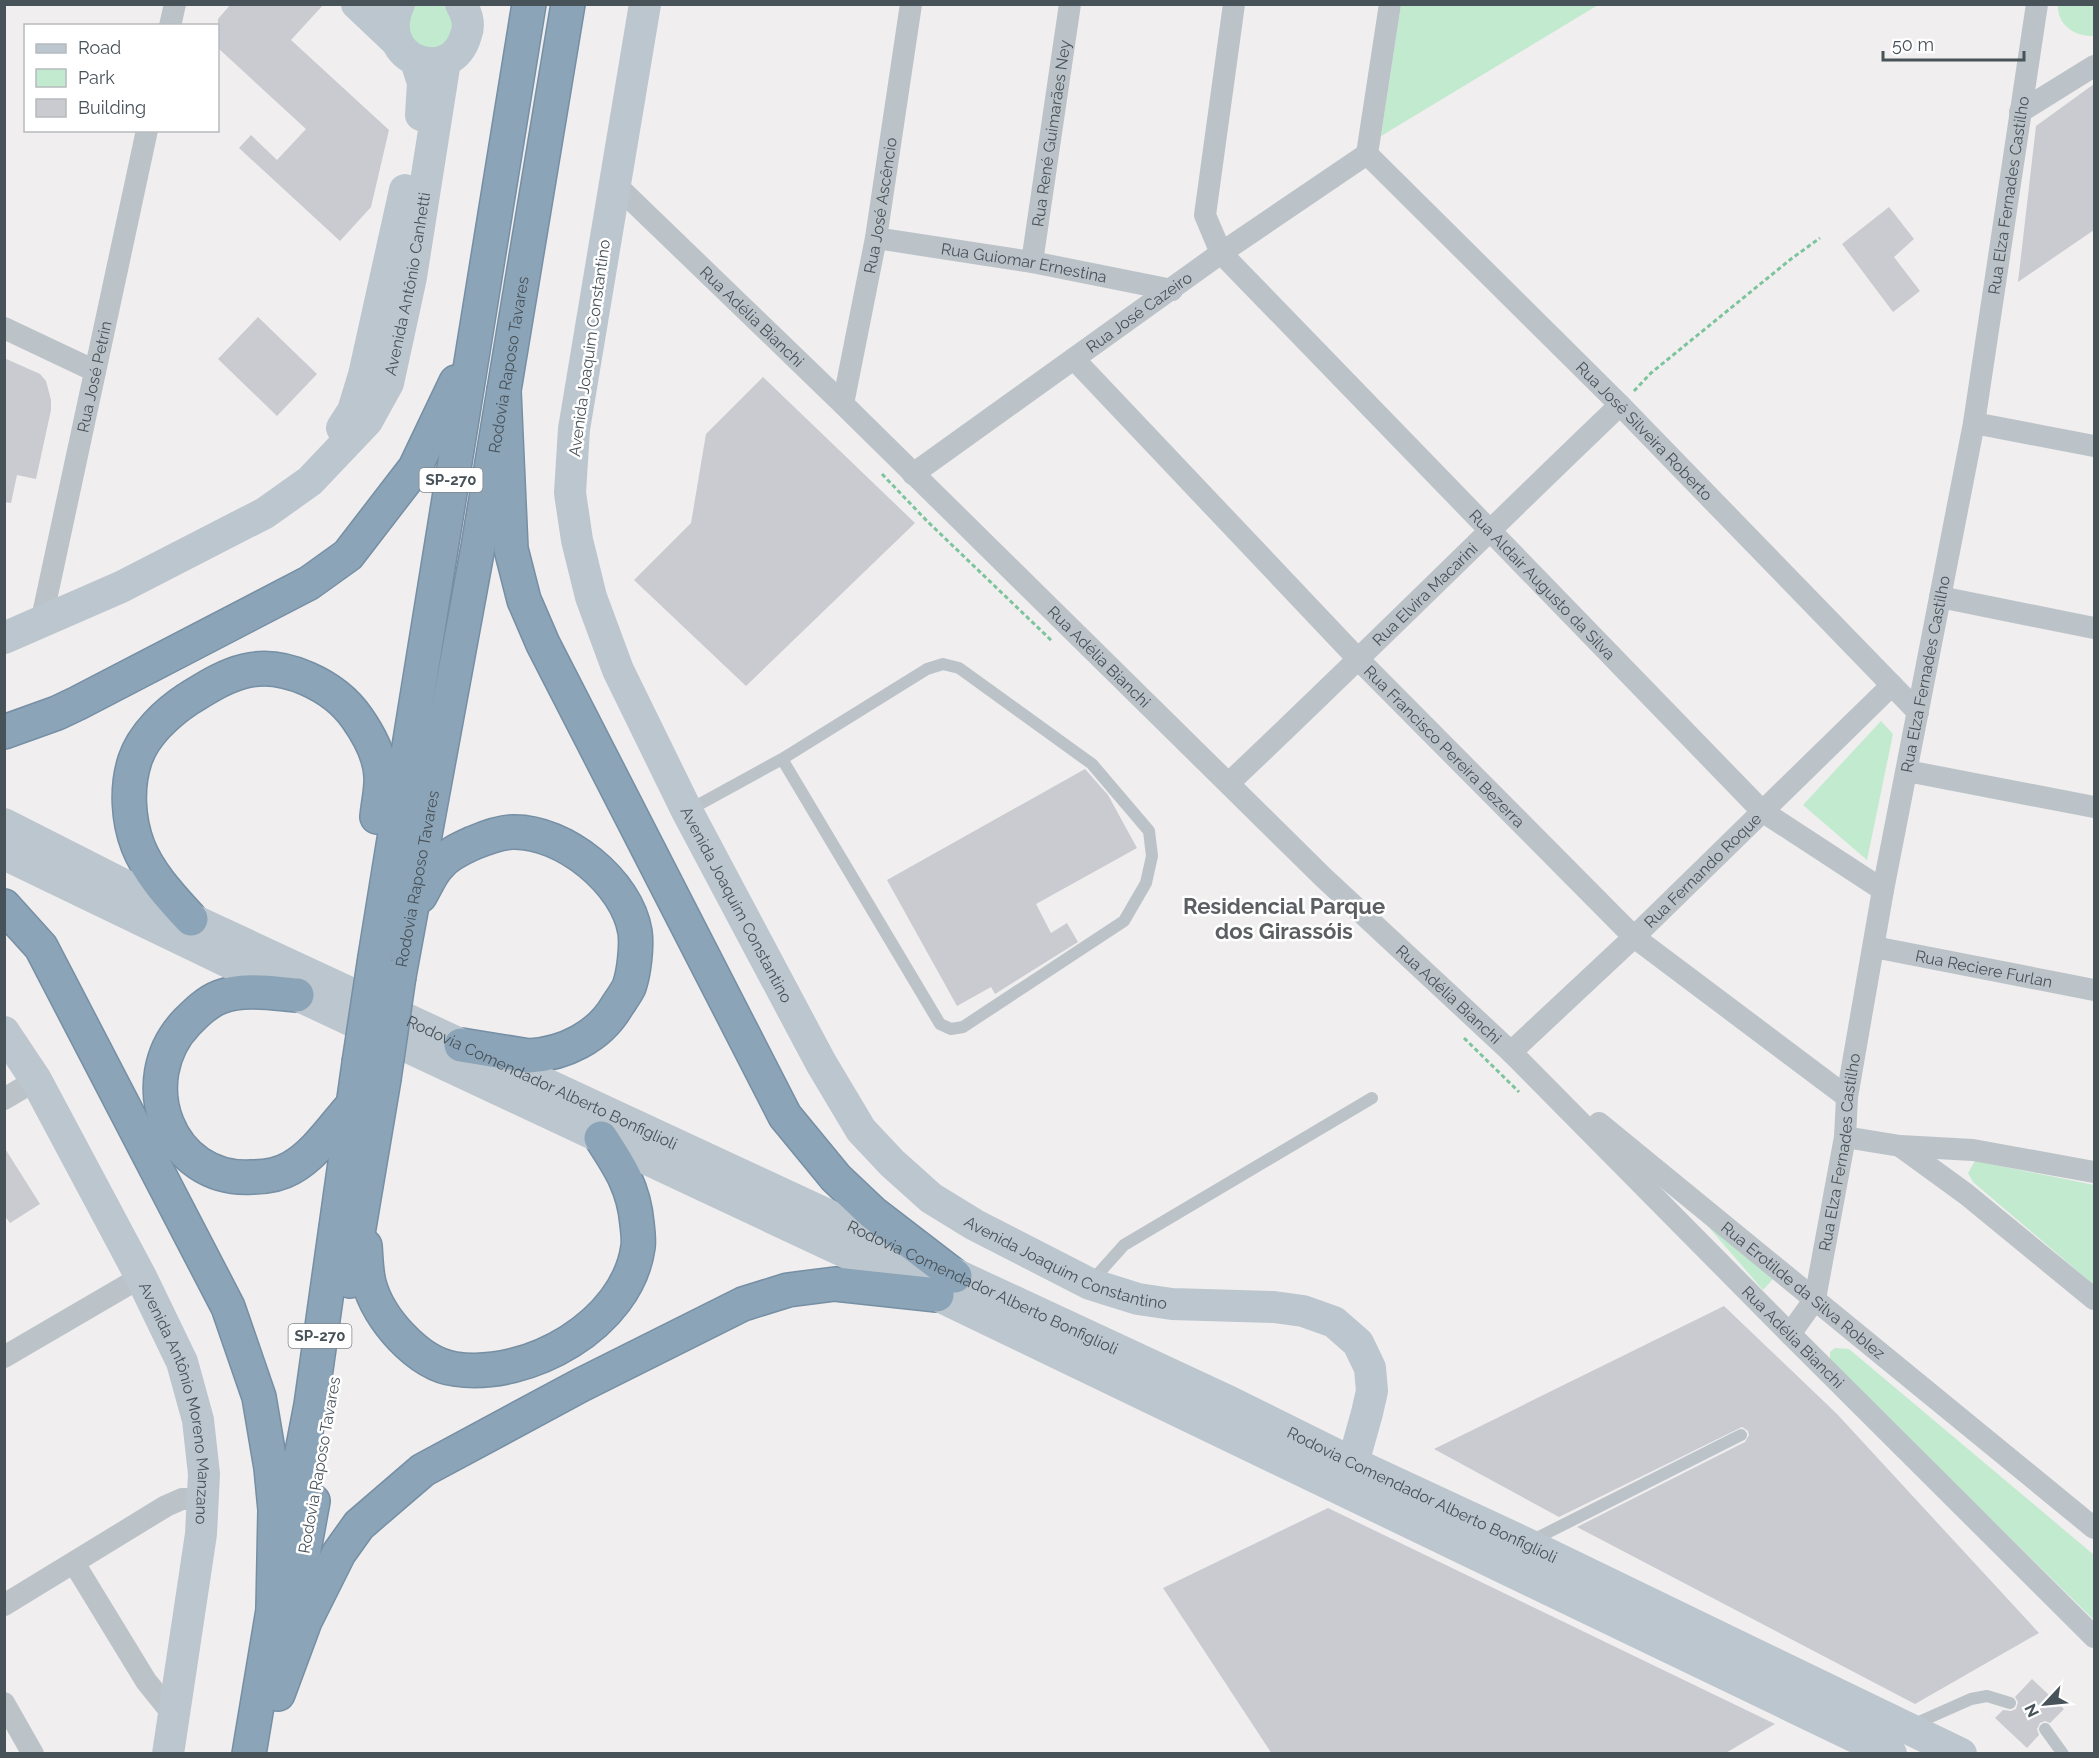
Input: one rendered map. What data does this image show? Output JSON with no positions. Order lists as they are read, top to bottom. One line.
{"streets":{"highway":["Rodovia Raposo Tavares","SP-270"],"main road":["Avenida Antônio Canhetti","Avenida Joaquim Constantino","Rodovia Comendador Alberto Bonfiglioli","Avenida Antônio Moreno Manzano"],"street":["Rua René Guimarães Ney","Rua Elza Fernades Castilho","Rua José Ascêncio","Rua Guiomar Ernestina","Rua José Cazeiro","Rua Adélia Bianchi","Rua José Petrin","Rua José Silveira Roberto","Rua Aldair Augusto da Silva","Rua Elvira Macarini","Rua Francisco Pereira Bezerra","Rua Fernando Roque","Rua Reciere Furlan","Rua Erotilde da Silva Roblez"]},"crossings":[["Rua René Guimarães Ney","Rua Guiomar Ernestina"],["Rua Elza Fernades Castilho","Rua Adélia Bianchi"],["Rua Elza Fernades Castilho","Rua José Silveira Roberto"],["Rua Elza Fernades Castilho","Rua Aldair Augusto da Silva"],["Rua Elza Fernades Castilho","Rua Francisco Pereira Bezerra"],["Rua Elza Fernades Castilho","Rua Reciere Furlan"],["Rua Elza Fernades Castilho","Rua Erotilde da Silva Roblez"],["Rua José Ascêncio","Rua Guiomar Ernestina"],["Rua José Ascêncio","Rua Adélia Bianchi"],["Rua Guiomar Ernestina","Rua José Cazeiro"],["Avenida Antônio Canhetti","Rua José Petrin"],["Rua José Cazeiro","Rua Adélia Bianchi"],["Rua José Cazeiro","Rua José Silveira Roberto"],["Rua José Cazeiro","Rua Aldair Augusto da Silva"],["Rua José Cazeiro","Rua Francisco Pereira Bezerra"],["Rua Adélia Bianchi","Avenida Joaquim Constantino"],["Rua Adélia Bianchi","Rua Elvira Macarini"],["Rua Adélia Bianchi","Rua Fernando Roque"],["Rua Adélia Bianchi","Rua Erotilde da Silva Roblez"],["Avenida Joaquim Constantino","Rodovia Comendador Alberto Bonfiglioli"],["Rua José Silveira Roberto","Rua Elvira Macarini"],["Rua José Silveira Roberto","Rua Fernando Roque"],["Rua Aldair Augusto da Silva","Rua Elvira Macarini"],["Rua Aldair Augusto da Silva","Rua Fernando Roque"],["Rua Elvira Macarini","Rua Francisco Pereira Bezerra"],["Rua Francisco Pereira Bezerra","Rua Fernando Roque"],["Rua Fernando Roque","Rua Erotilde da Silva Roblez"]],"districts":["Residencial Parque dos Girassóis"],"legend":["Road","Park","Building"],"scale_bar":"50 m","north":"bottom left"}
